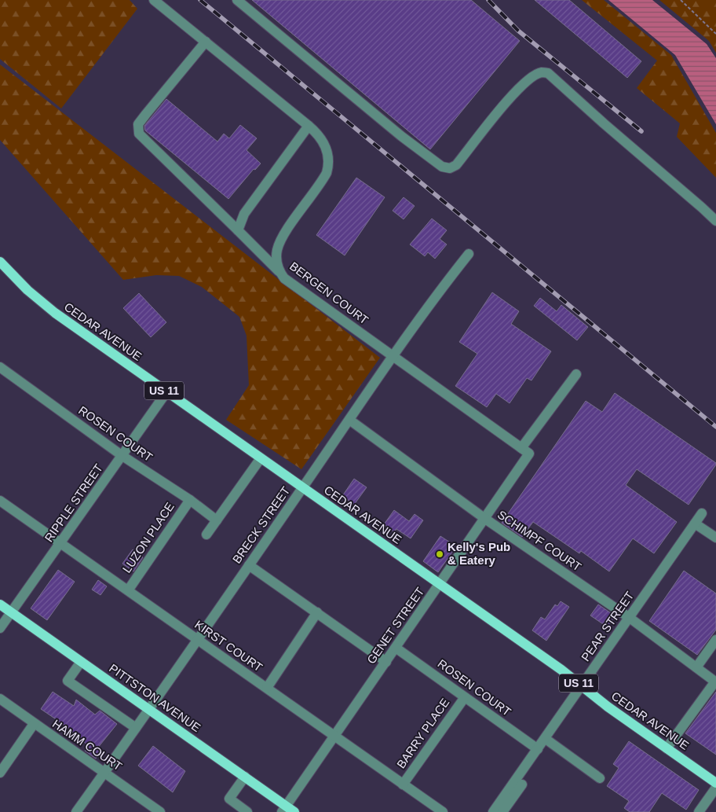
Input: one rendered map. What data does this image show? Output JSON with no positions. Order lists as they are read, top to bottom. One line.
{"streets":{"main road":["CEDAR AVENUE","US 11","PITTSTON AVENUE"],"street":["BERGEN COURT","ROSEN COURT","RIPPLE STREET","BRECK STREET","LUZON PLACE","SCHIMPF COURT","GENET STREET","PEAR STREET","KIRST COURT","BARRY PLACE","HAMM COURT"]},"crossings":[["BERGEN COURT","BRECK STREET"],["BERGEN COURT","GENET STREET"],["CEDAR AVENUE","RIPPLE STREET"],["CEDAR AVENUE","BRECK STREET"],["CEDAR AVENUE","GENET STREET"],["CEDAR AVENUE","PEAR STREET"],["ROSEN COURT","RIPPLE STREET"],["ROSEN COURT","LUZON PLACE"],["ROSEN COURT","GENET STREET"],["ROSEN COURT","PEAR STREET"],["ROSEN COURT","BARRY PLACE"],["RIPPLE STREET","KIRST COURT"],["RIPPLE STREET","PITTSTON AVENUE"],["BRECK STREET","SCHIMPF COURT"],["BRECK STREET","KIRST COURT"],["BRECK STREET","PITTSTON AVENUE"],["BRECK STREET","HAMM COURT"],["LUZON PLACE","KIRST COURT"],["SCHIMPF COURT","GENET STREET"],["SCHIMPF COURT","PEAR STREET"],["GENET STREET","KIRST COURT"],["GENET STREET","PITTSTON AVENUE"],["KIRST COURT","BARRY PLACE"]],"places":["Kelly's Pub & Eatery"]}
